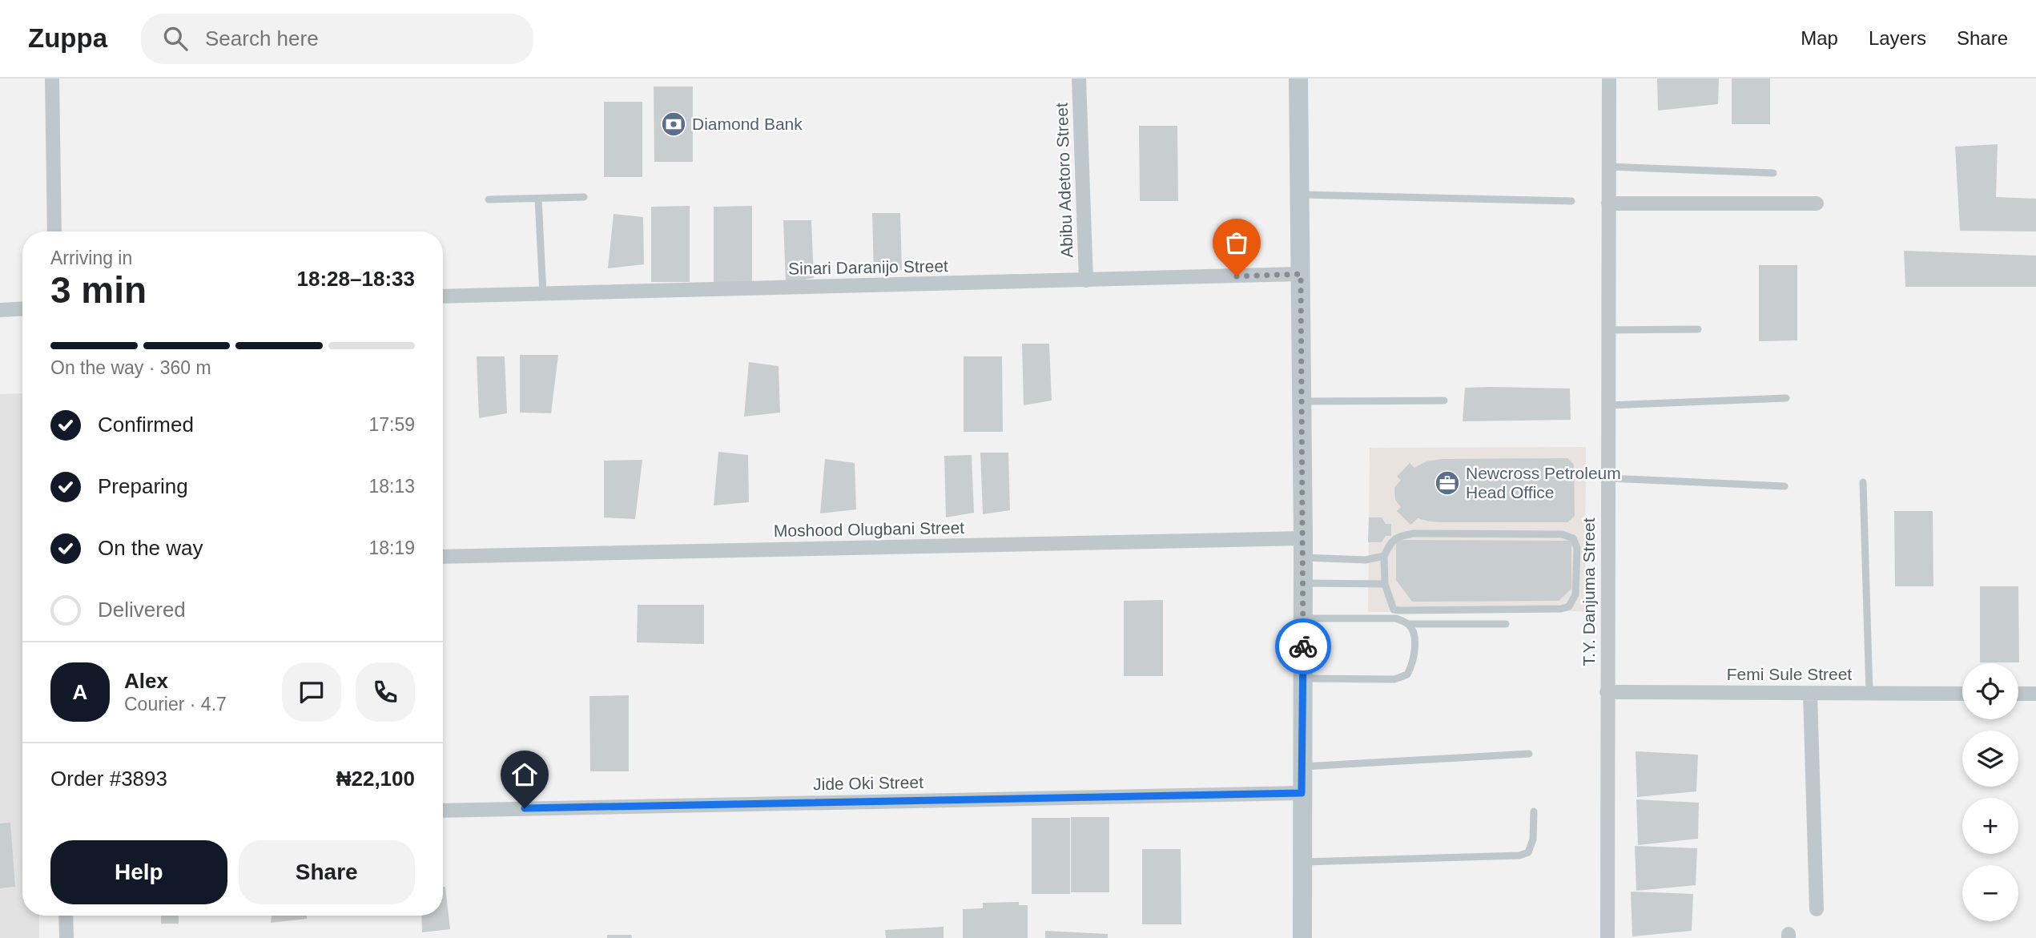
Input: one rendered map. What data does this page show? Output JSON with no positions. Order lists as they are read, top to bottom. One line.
{"streets":{"street":["Abibu Adetoro Street","Sinari Daranijo Street","Moshood Olugbani Street","T.Y. Danjuma Street","Femi Sule Street","Jide Oki Street"]},"crossings":[["Abibu Adetoro Street","Sinari Daranijo Street"],["T.Y. Danjuma Street","Femi Sule Street"]],"places":{"bank":["Diamond Bank"],"office":["Newcross Petroleum Head Office"]},"page":{"header":"Zuppa","search":"Search here","nav":["Map","Layers","Share"],"heading":["3 min","Arriving in","18:28–18:33"],"panel":["Alex","Courier · 4.7","Order #3893","₦22,100"],"bar":"On the way · 360 m","list":[["Confirmed","17:59"],["Preparing","18:13"],["On the way","18:19"],"Delivered"],"round":"A","map_buttons":["+","−"],"buttons":["Help","Share"]}}
